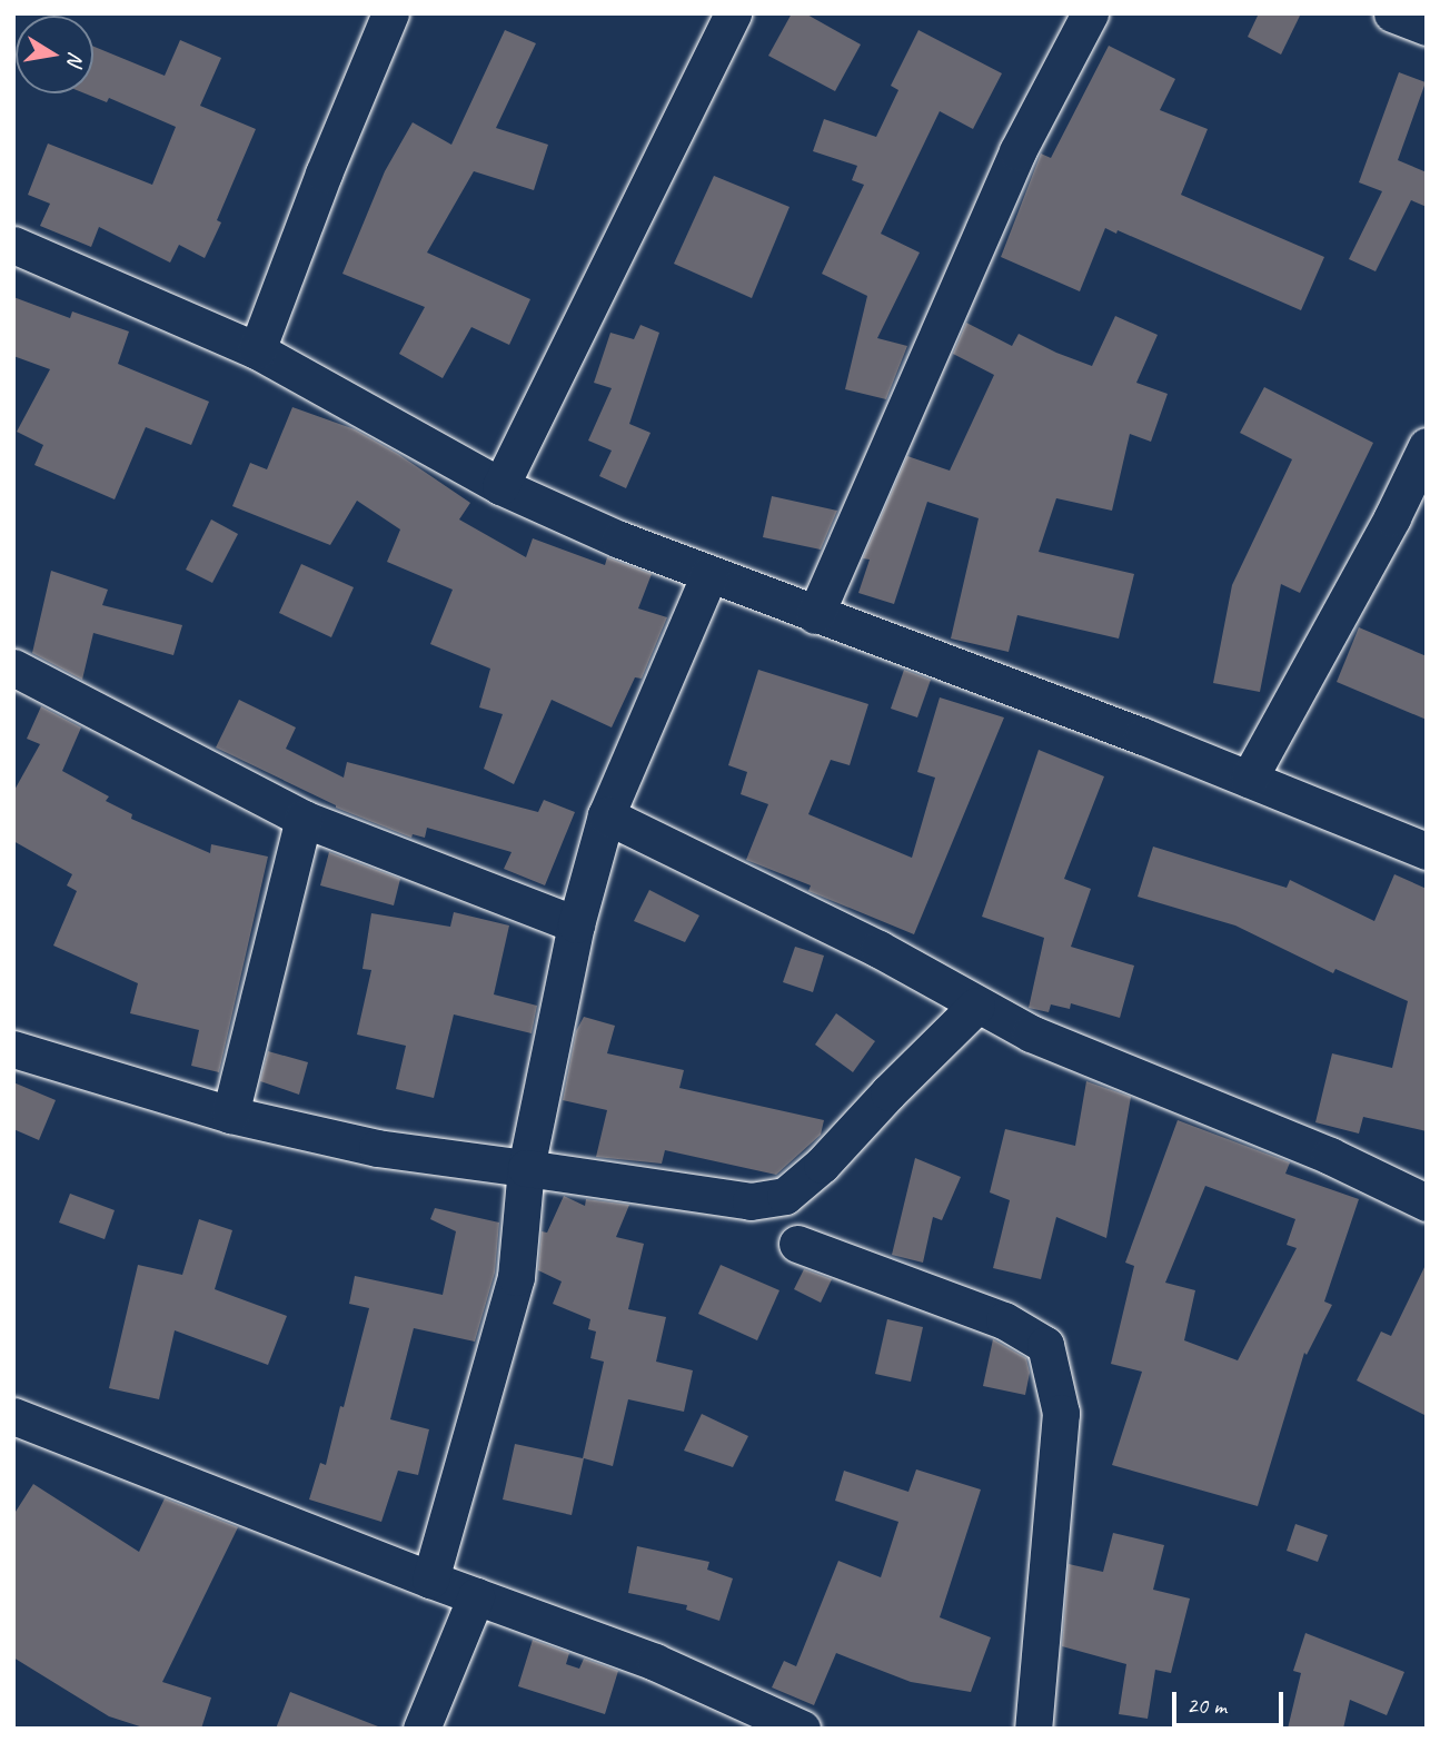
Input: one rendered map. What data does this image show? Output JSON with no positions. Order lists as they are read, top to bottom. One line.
{"scale_bar":"20 m","north":"right"}
